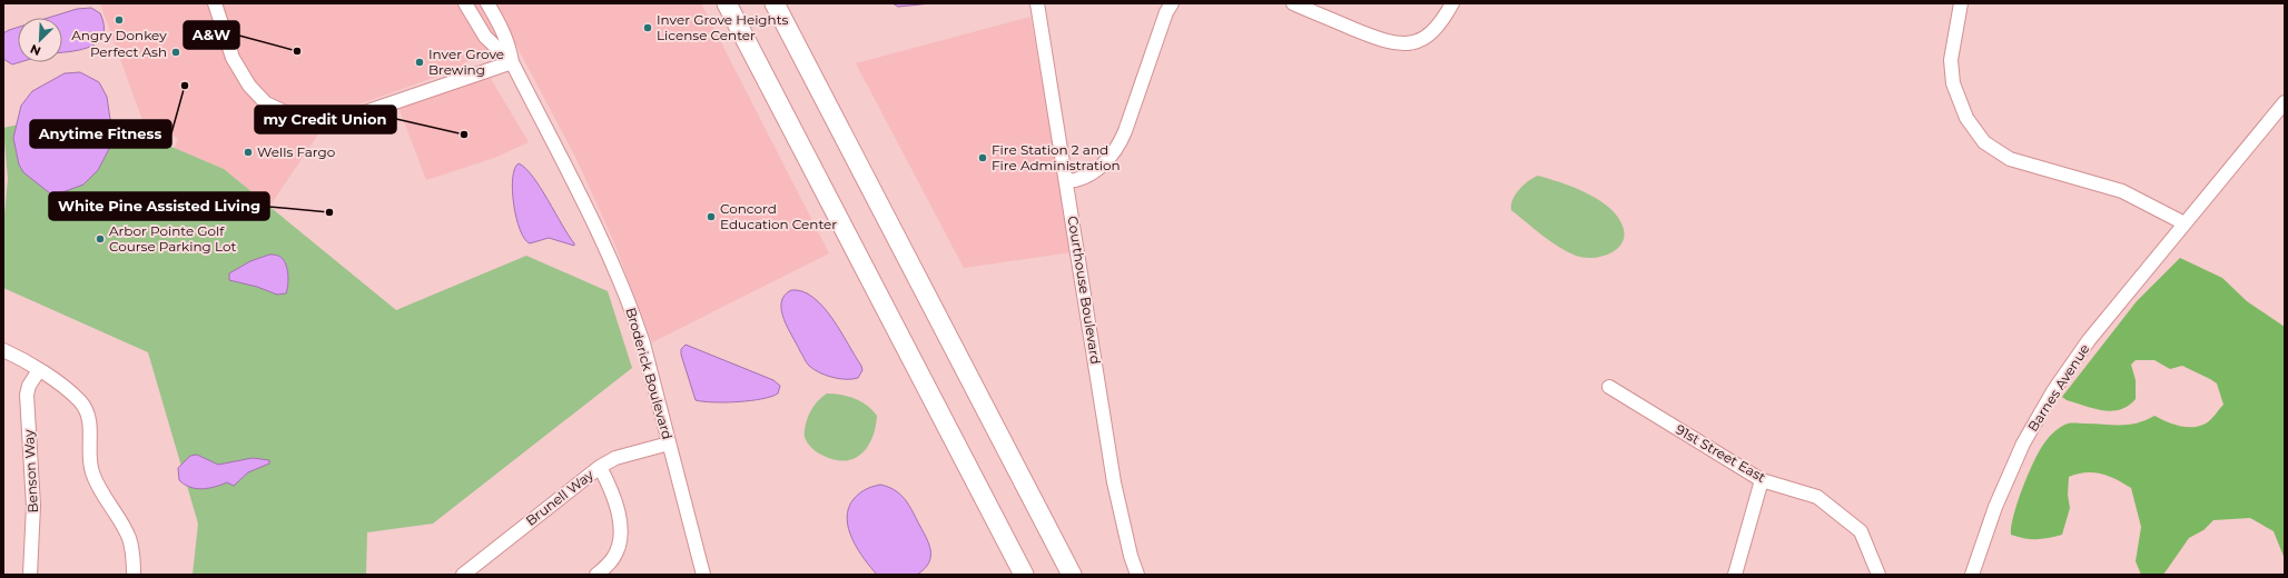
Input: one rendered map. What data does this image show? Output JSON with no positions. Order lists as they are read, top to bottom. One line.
{"streets":{"street":["Courthouse Boulevard","Broderick Boulevard","Barnes Avenue","91st Street East","Benson Way","Brunell Way"]},"crossings":[["Broderick Boulevard","Brunell Way"]],"places":["Angry Donkey","Inver Grove Heights License Center","A&W","Perfect Ash","Inver Grove Brewing","Anytime Fitness","my Credit Union","Wells Fargo","Fire Station 2 and Fire Administration","White Pine Assisted Living","Concord Education Center","Arbor Pointe Golf Course Parking Lot"],"north":"bottom left"}
